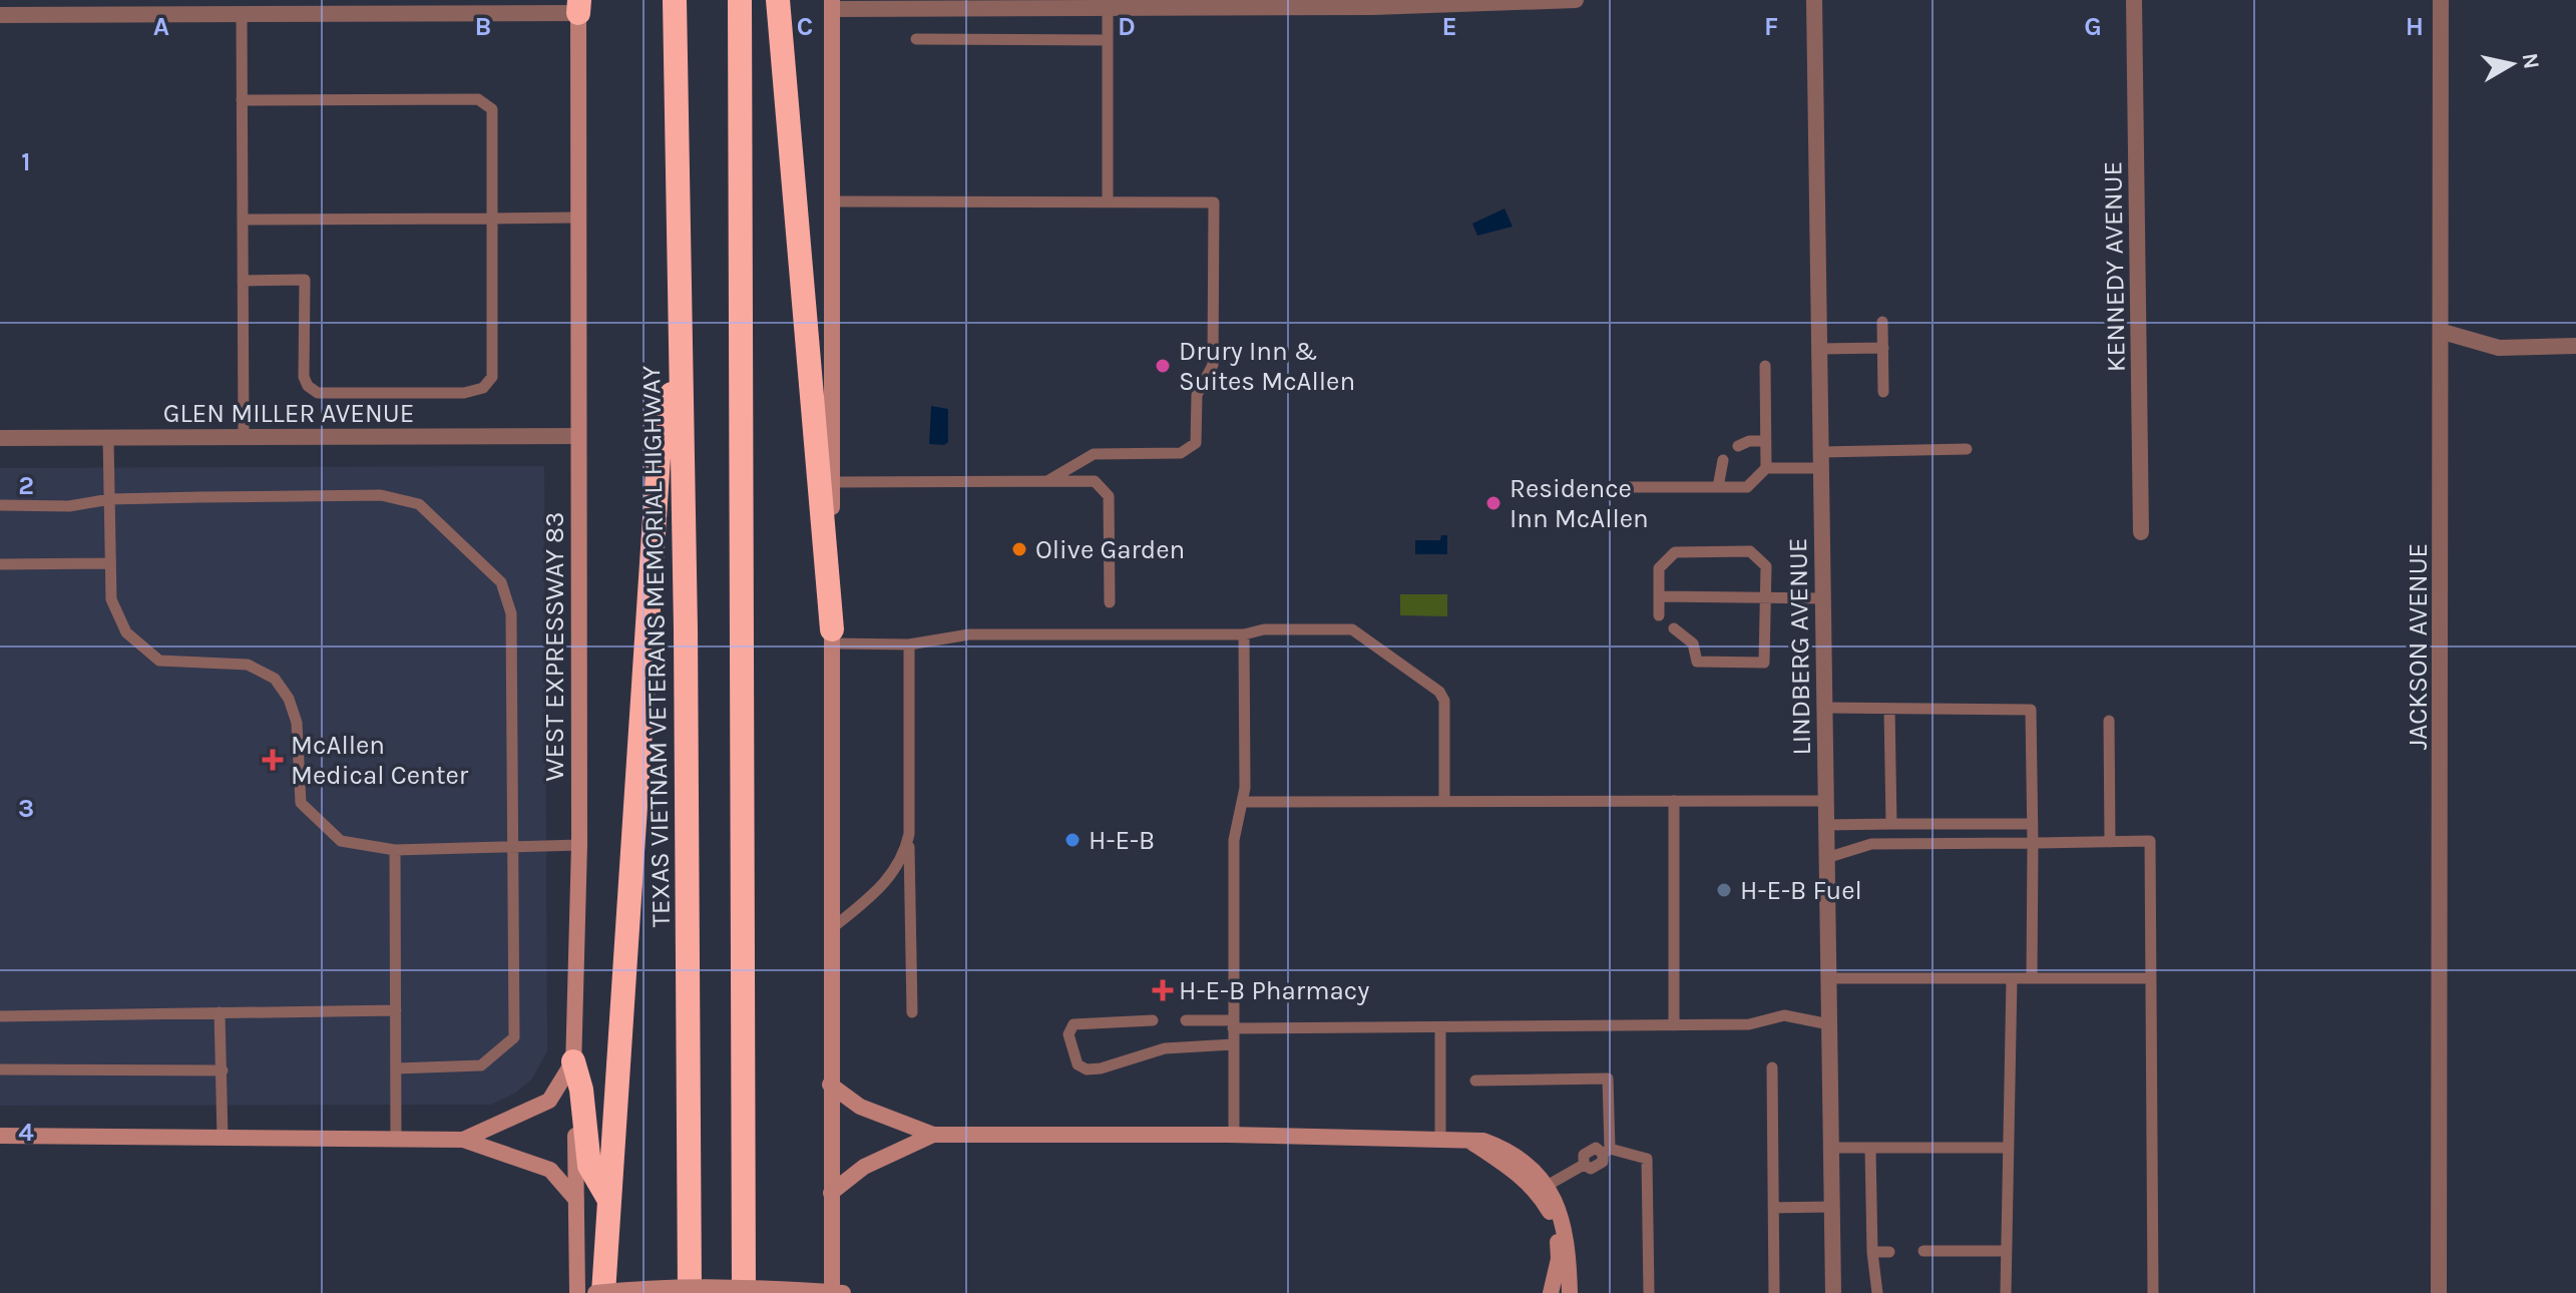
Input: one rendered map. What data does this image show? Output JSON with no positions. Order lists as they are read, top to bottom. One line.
{"streets":{"highway":["TEXAS VIETNAM VETERANS MEMORIAL HIGHWAY"],"main road":["WEST EXPRESSWAY 83"],"street":["KENNEDY AVENUE","GLEN MILLER AVENUE","LINDBERG AVENUE","JACKSON AVENUE"]},"crossings":[["GLEN MILLER AVENUE","WEST EXPRESSWAY 83"]],"places":{"other":["Drury Inn & Suites McAllen","Residence Inn McAllen","Olive Garden","H-E-B","H-E-B Fuel"],"health":["McAllen Medical Center","H-E-B Pharmacy"]},"north":"right","grid":{"columns":["A","B","C","D","E","F","G","H"],"rows":["1","2","3","4"]}}
